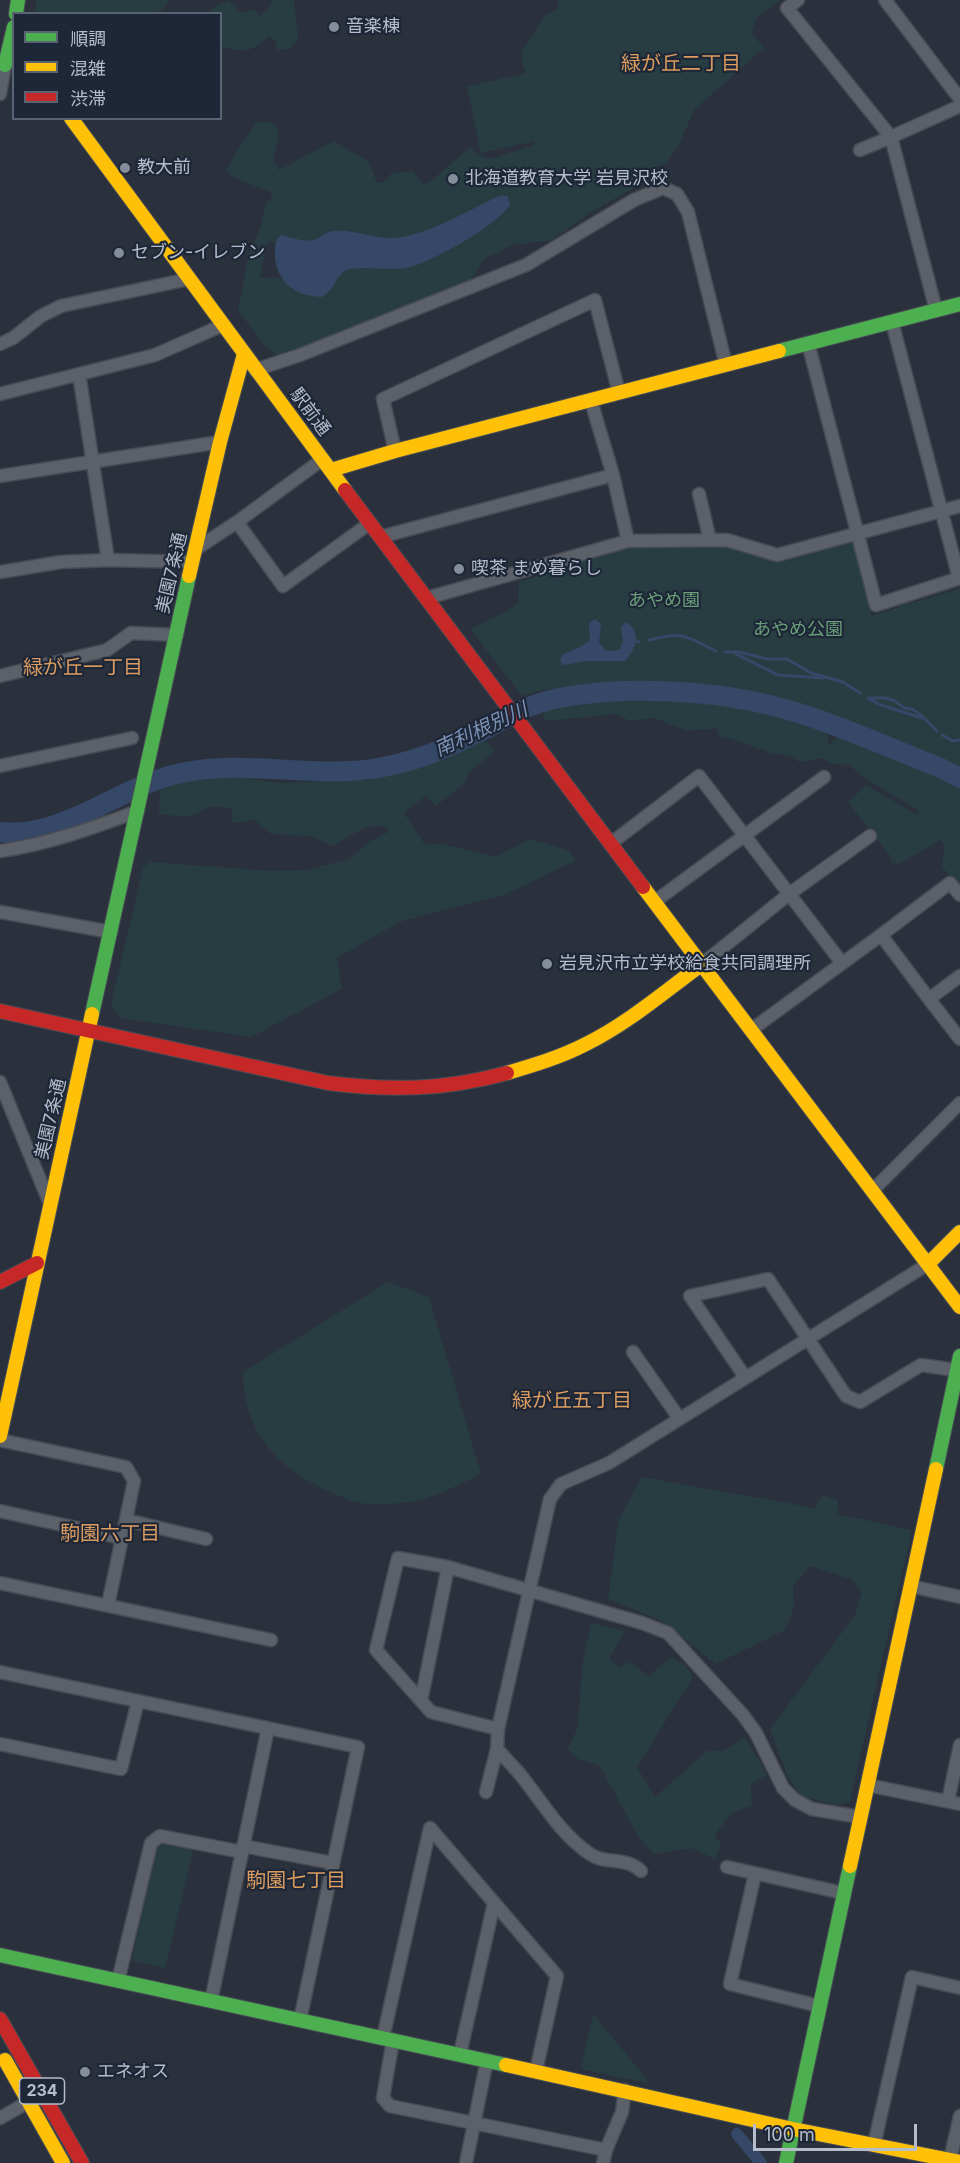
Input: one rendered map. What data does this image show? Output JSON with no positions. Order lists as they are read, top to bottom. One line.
{"streets":{"main road":["駅前通","美園7条通","234"]},"crossings":[["駅前通","美園7条通"]],"districts":["緑が丘二丁目","緑が丘一丁目","緑が丘五丁目","駒園六丁目","駒園七丁目"],"water":["南利根別川"],"parks":["あやめ園","あやめ公園"],"places":["音楽棟","教大前","北海道教育大学 岩見沢校","セブン-イレブン","喫茶 まめ暮らし","岩見沢市立学校給食共同調理所","エネオス"],"legend":["順調","混雑","渋滞"],"scale_bar":"100 m"}
